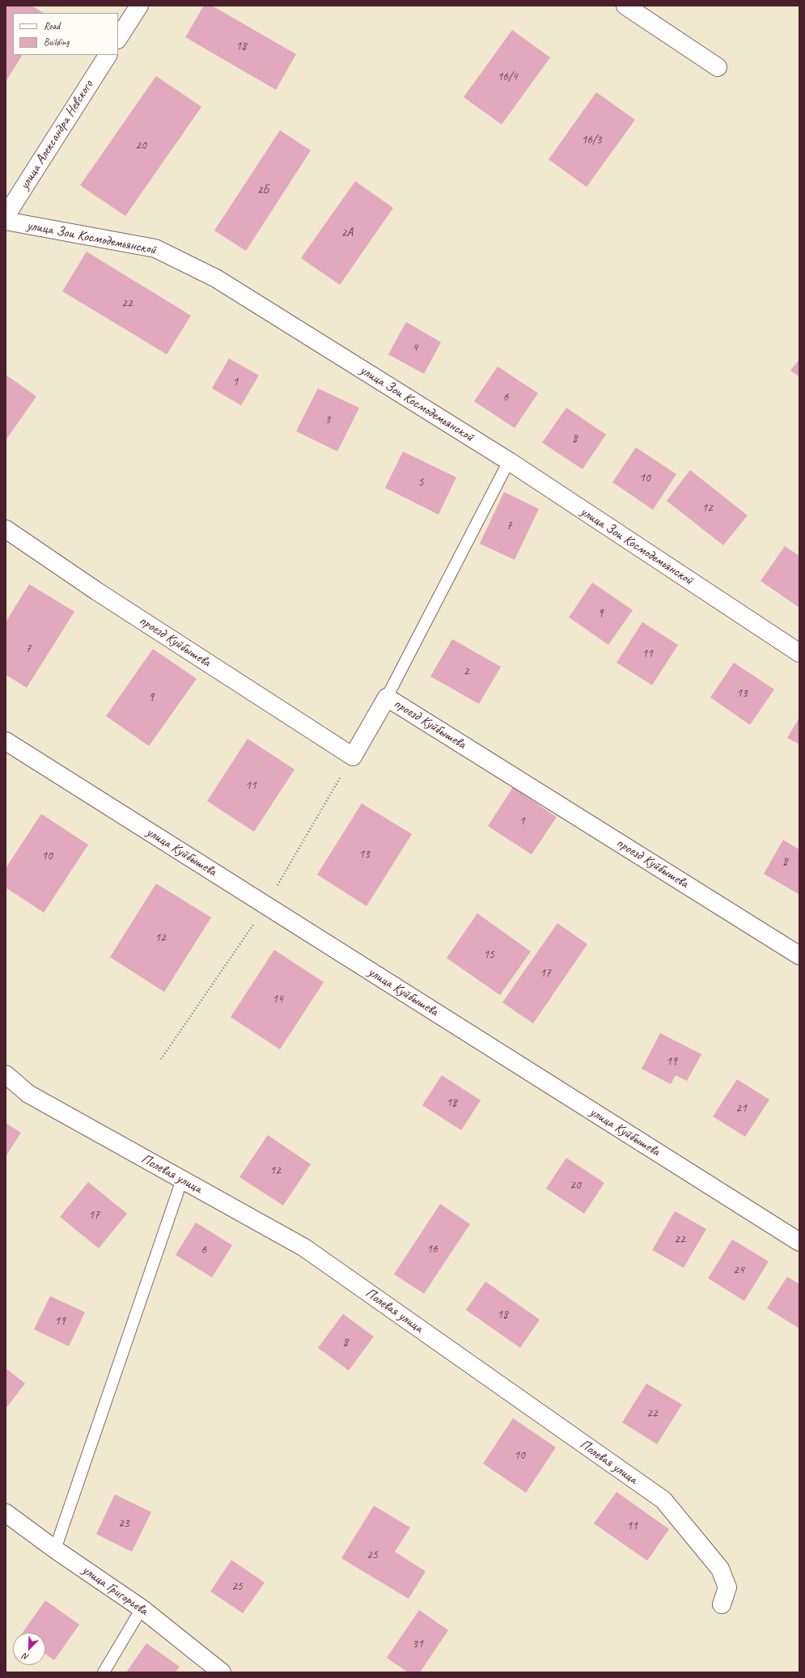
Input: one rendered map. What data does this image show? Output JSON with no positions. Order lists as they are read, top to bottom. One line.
{"streets":{"street":["улица Александра Невского","улица Зои Космодемьянской","проезд Куйбышева","улица Куйбышева","Полевая улица","улица Григорьева"]},"house_numbers":["18","16/4","16/3","20","2Б","2А","22","4","1","6","3","8","10","5","12","7","9","7","11","2","13","9","11","1","13","10","8","12","15","17","14","19","18","21","12","20","17","22","16","6","24","18","19","8","22","10","23","11","25","25","31"],"legend":["Road","Building"],"north":"bottom left"}
